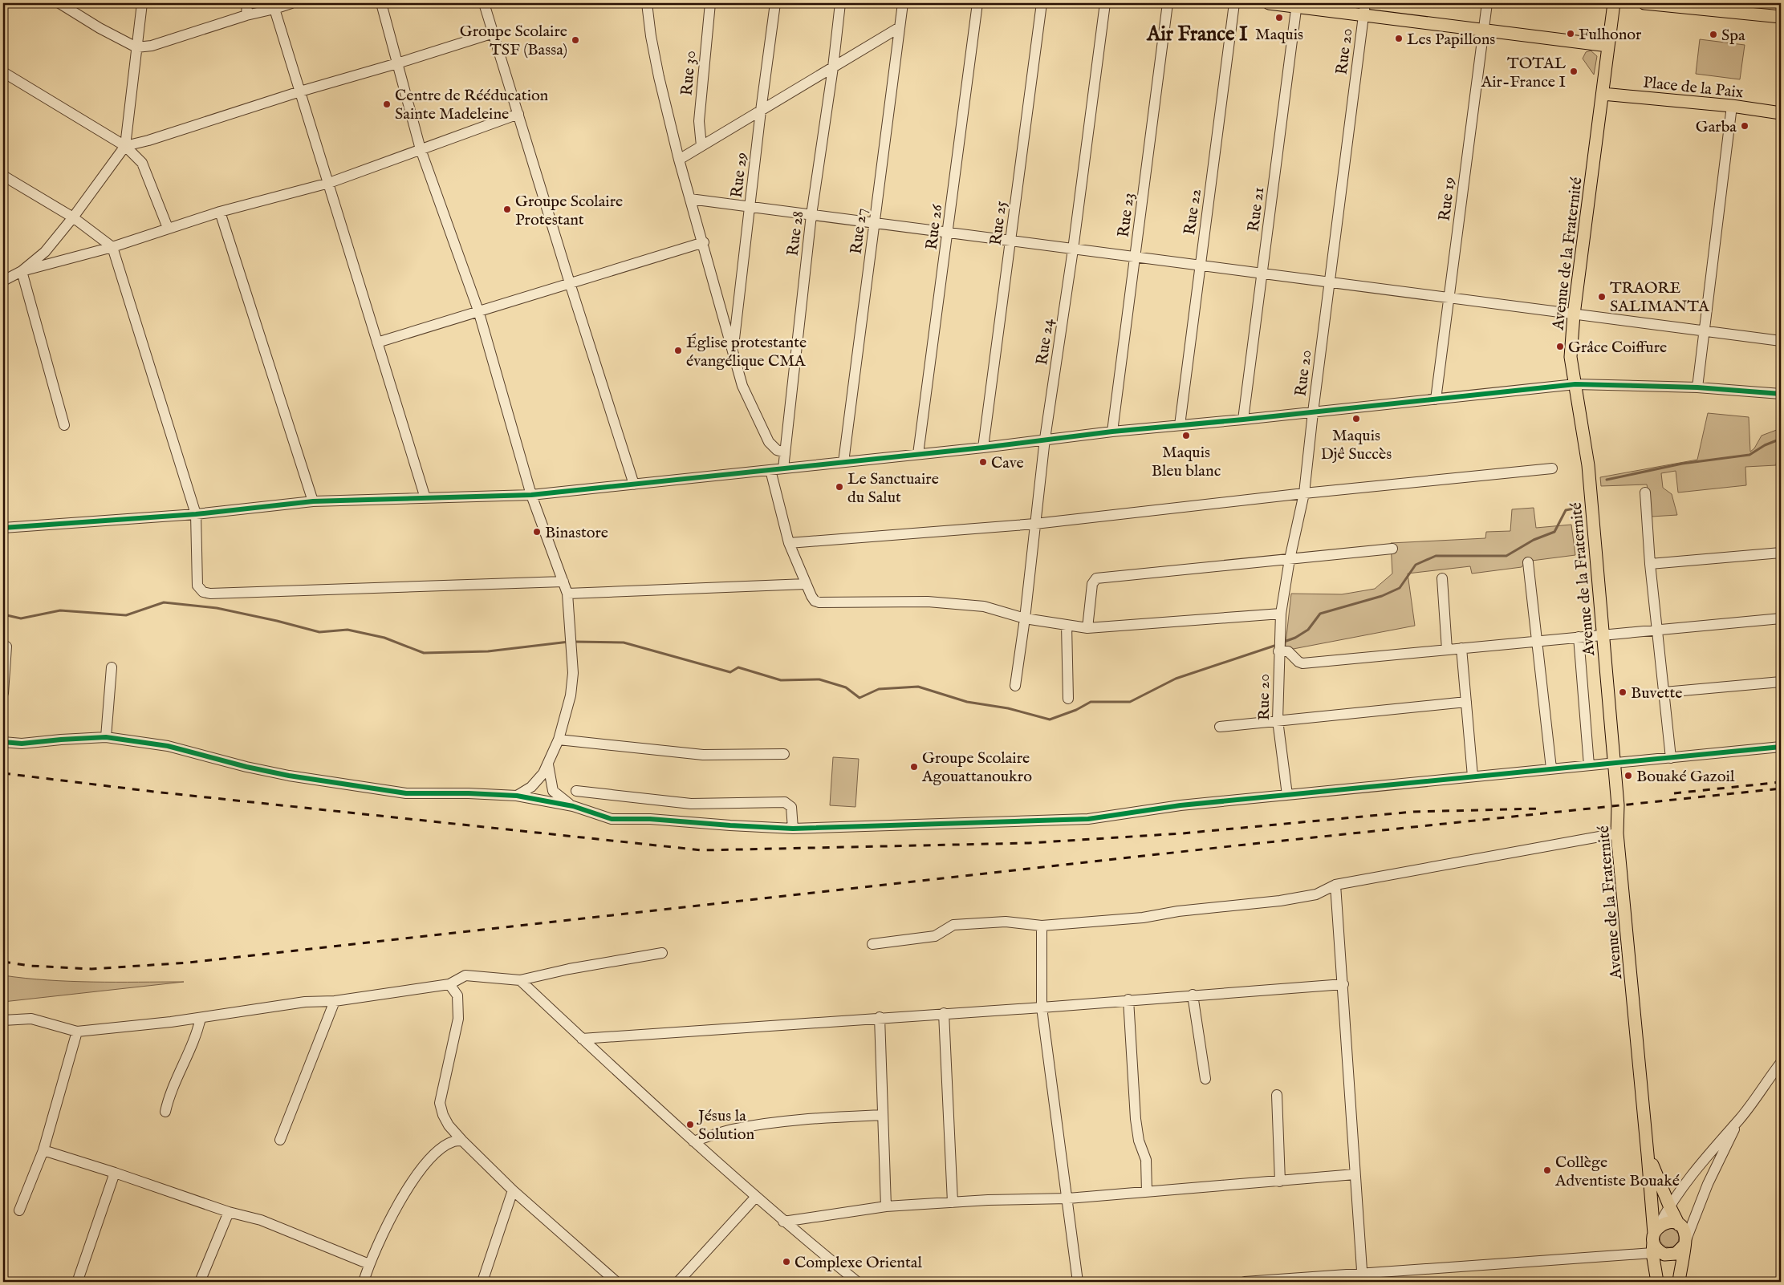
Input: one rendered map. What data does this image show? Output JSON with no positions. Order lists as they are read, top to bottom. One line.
{"streets":{"main road":["Place de la Paix","Avenue de la Fraternité"],"street":["Rue 20","Rue 30","Rue 29","Rue 19","Rue 21","Rue 22","Rue 23","Rue 25","Rue 26","Rue 27","Rue 28","Rue 24"]},"crossings":[["Place de la Paix","Avenue de la Fraternité"]],"districts":["Air France I"],"places":["Maquis","Fulhonor","Spa","Les Papillons","Groupe Scolaire TSF (Bassa)","TOTAL Air-France I","Centre de Rééducation Sainte Madeleine","Garba","Groupe Scolaire Protestant","TRAORE SALIMANTA","Grâce Coiffure","Église protestante évangélique CMA","Maquis Djê Succès","Maquis Bleu blanc","Cave","Le Sanctuaire du Salut","Binastore","Buvette","Groupe Scolaire Agouattanoukro","Bouaké Gazoil","Jésus la Solution","Collège Adventiste Bouaké","Complexe Oriental"]}
